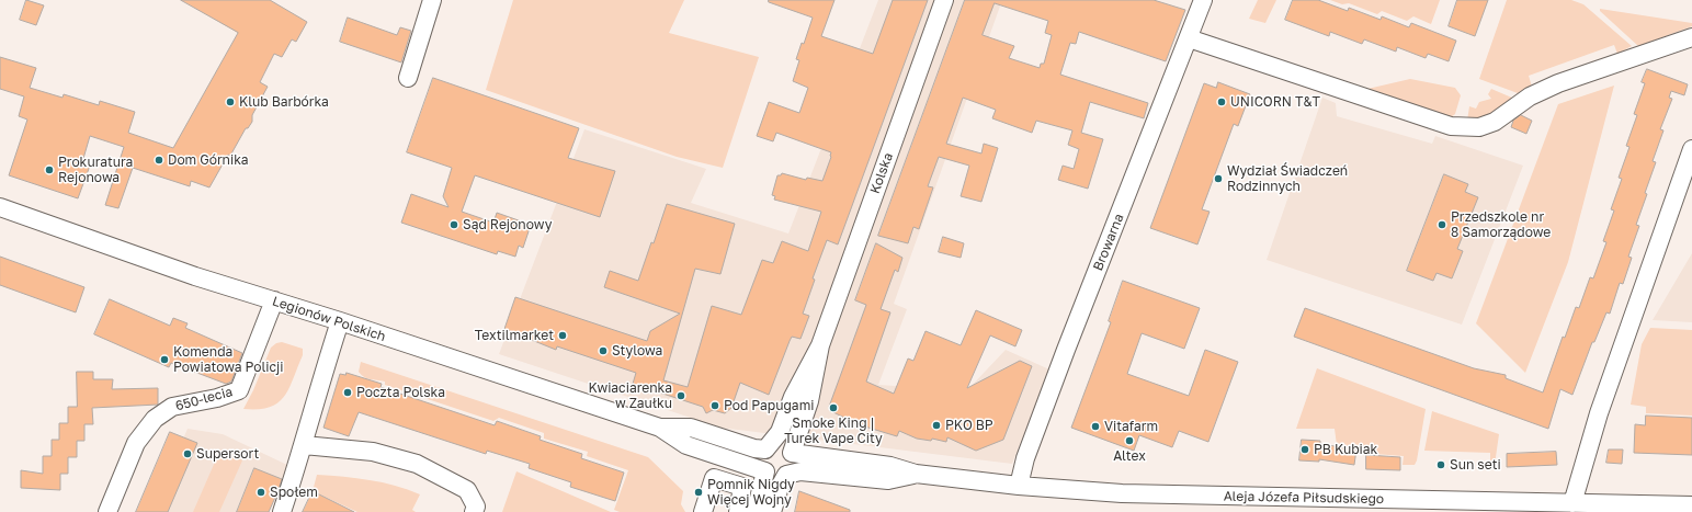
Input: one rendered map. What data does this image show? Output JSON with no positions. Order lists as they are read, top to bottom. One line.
{"streets":{"street":["Kolska","Browarna","Legionów Polskich","650-lecia","Aleja Józefa Piłsudskiego"]},"crossings":[["Kolska","Legionów Polskich"],["Kolska","Aleja Józefa Piłsudskiego"],["Browarna","Aleja Józefa Piłsudskiego"],["Legionów Polskich","650-lecia"],["Legionów Polskich","Aleja Józefa Piłsudskiego"]],"places":["Klub Barbórka","UNICORN T&T","Dom Górnika","Prokuratura Rejonowa","Wydział Świadczeń Rodzinnych","Sąd Rejonowy","Przedszkole nr 8 Samorządowe","Textilmarket","Stylowa","Komenda Powiatowa Policji","Poczta Polska","Kwiaciarenka w Zaułku","Pod Papugami","Smoke King | Turek Vape City","PKO BP","Vitafarm","Altex","PB Kubiak","Supersort","Sun seti","Społem","Pomnik Nigdy Więcej Wojny"]}
